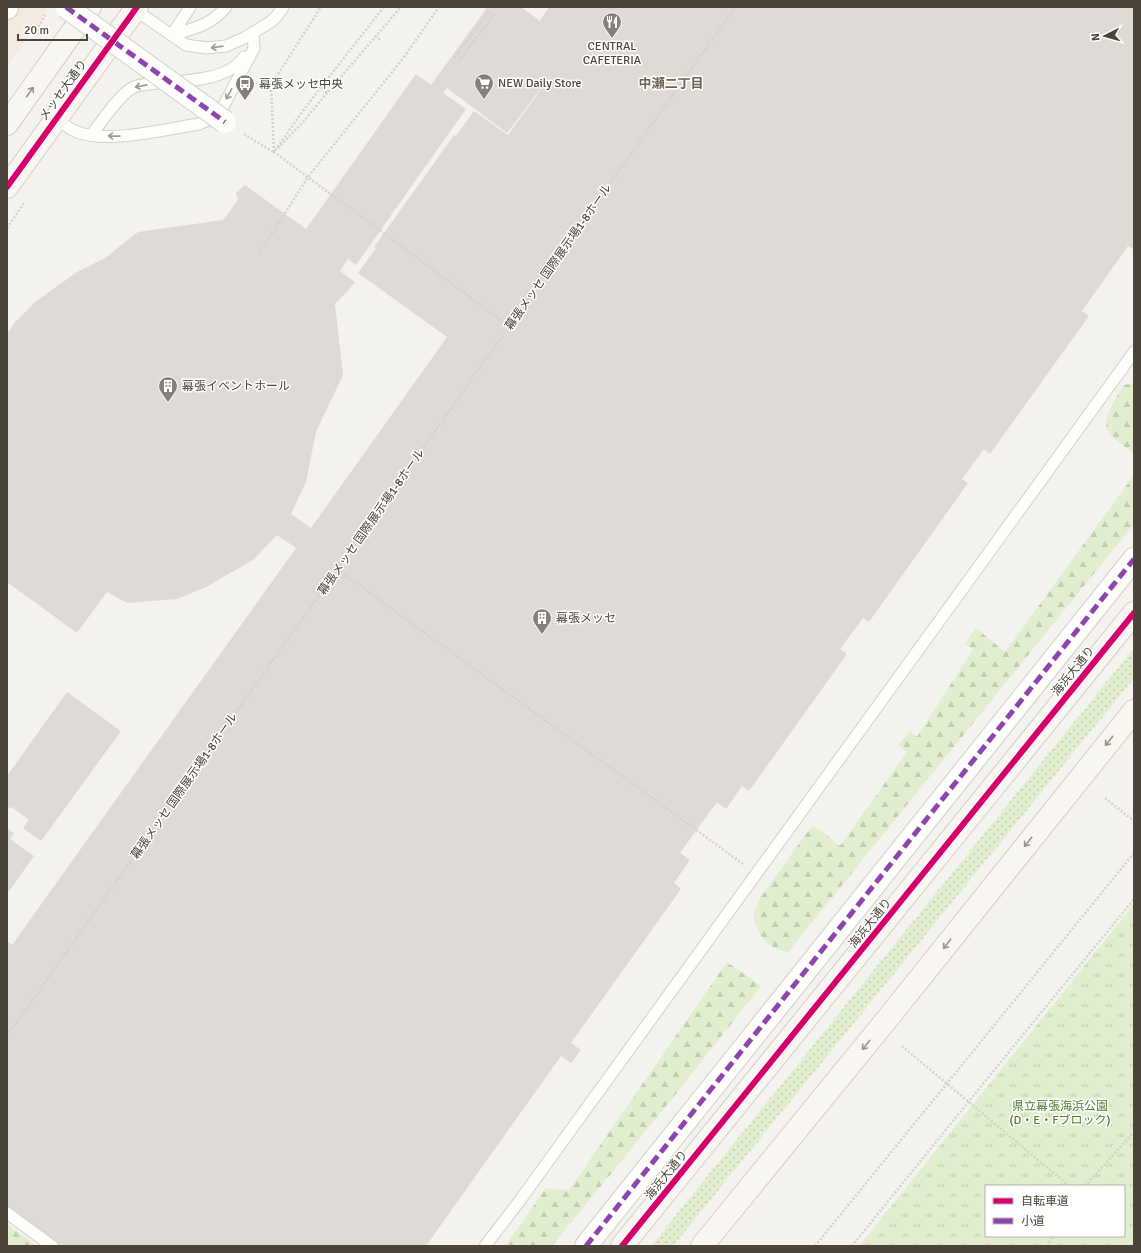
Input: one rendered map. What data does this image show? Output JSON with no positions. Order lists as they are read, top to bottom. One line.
{"streets":{"street":["メッセ大通り","海浜大通り"],"path":["幕張メッセ 国際展示場1-8ホール"]},"districts":["中瀬二丁目"],"parks":["県立幕張海浜公園 (D・E・Fブロック)"],"places":{"restaurant":["CENTRAL CAFETERIA"],"supermarket":["NEW Daily Store"],"bus stop":["幕張メッセ中央"],"building":["幕張イベントホール","幕張メッセ"]},"legend":["自転車道","小道"],"scale_bar":"20 m","north":"left"}
